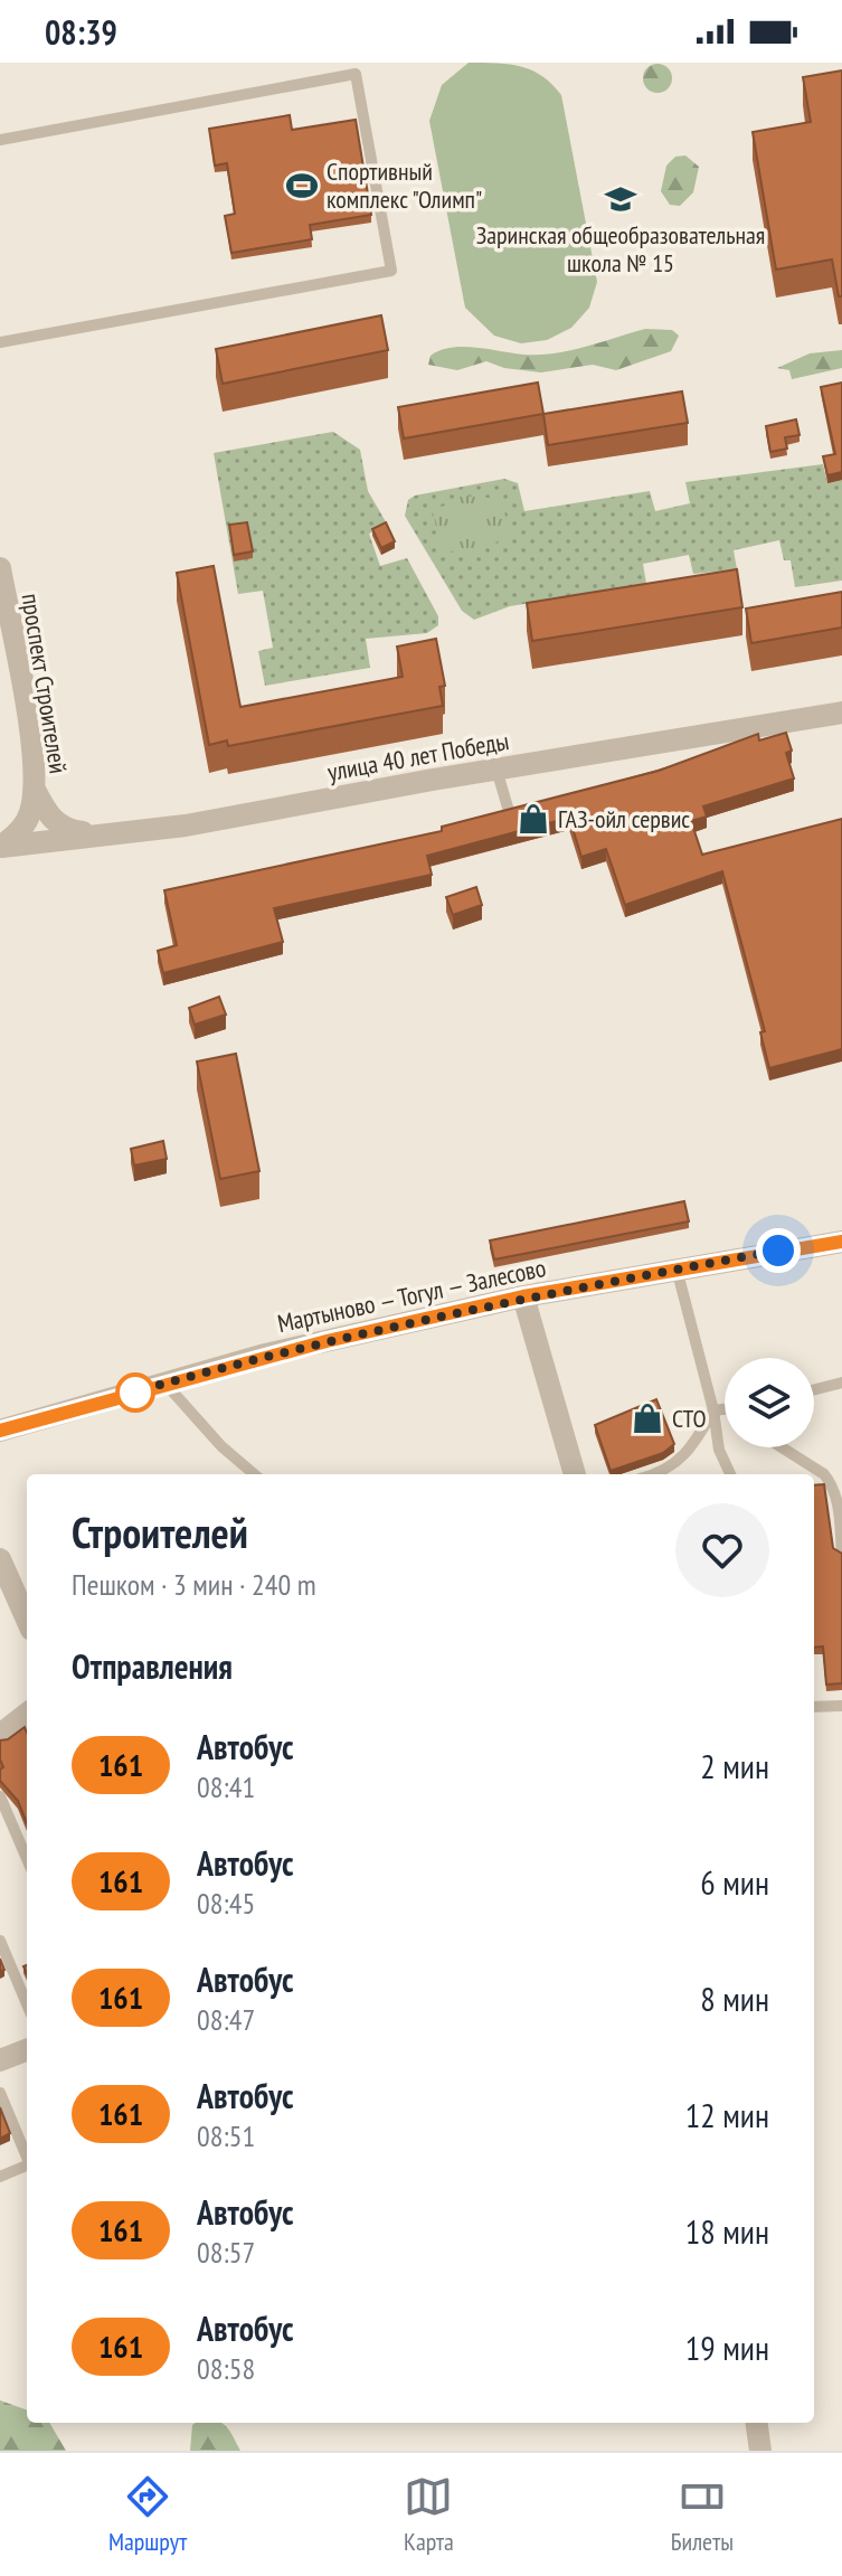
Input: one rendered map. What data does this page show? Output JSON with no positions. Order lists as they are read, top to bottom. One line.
{"streets":{"street":["проспект Строителей","улица 40 лет Победы","Мартыново — Тогул — Залесово"]},"crossings":[["проспект Строителей","улица 40 лет Победы"]],"places":{"sports":["Спортивный комплекс \"Олимп\""],"school or university":["Заринская общеобразовательная школа № 15"],"shop":["ГАЗ-ойл сервис","СТО"]},"lines":["bus line 161"],"page":{"status":"08:39","heading":[["Строителей","Пешком · 3 мин · 240 m"],"Отправления"],"list":[{"mark":"161","name":"Автобус","note":"08:41","value":"2 мин"},{"mark":"161","name":"Автобус","note":"08:45","value":"6 мин"},{"mark":"161","name":"Автобус","note":"08:47","value":"8 мин"},{"mark":"161","name":"Автобус","note":"08:51","value":"12 мин"},{"mark":"161","name":"Автобус","note":"08:57","value":"18 мин"},{"mark":"161","name":"Автобус","note":"08:58","value":"19 мин"}],"tabs":["Маршрут","Карта","Билеты"]}}
